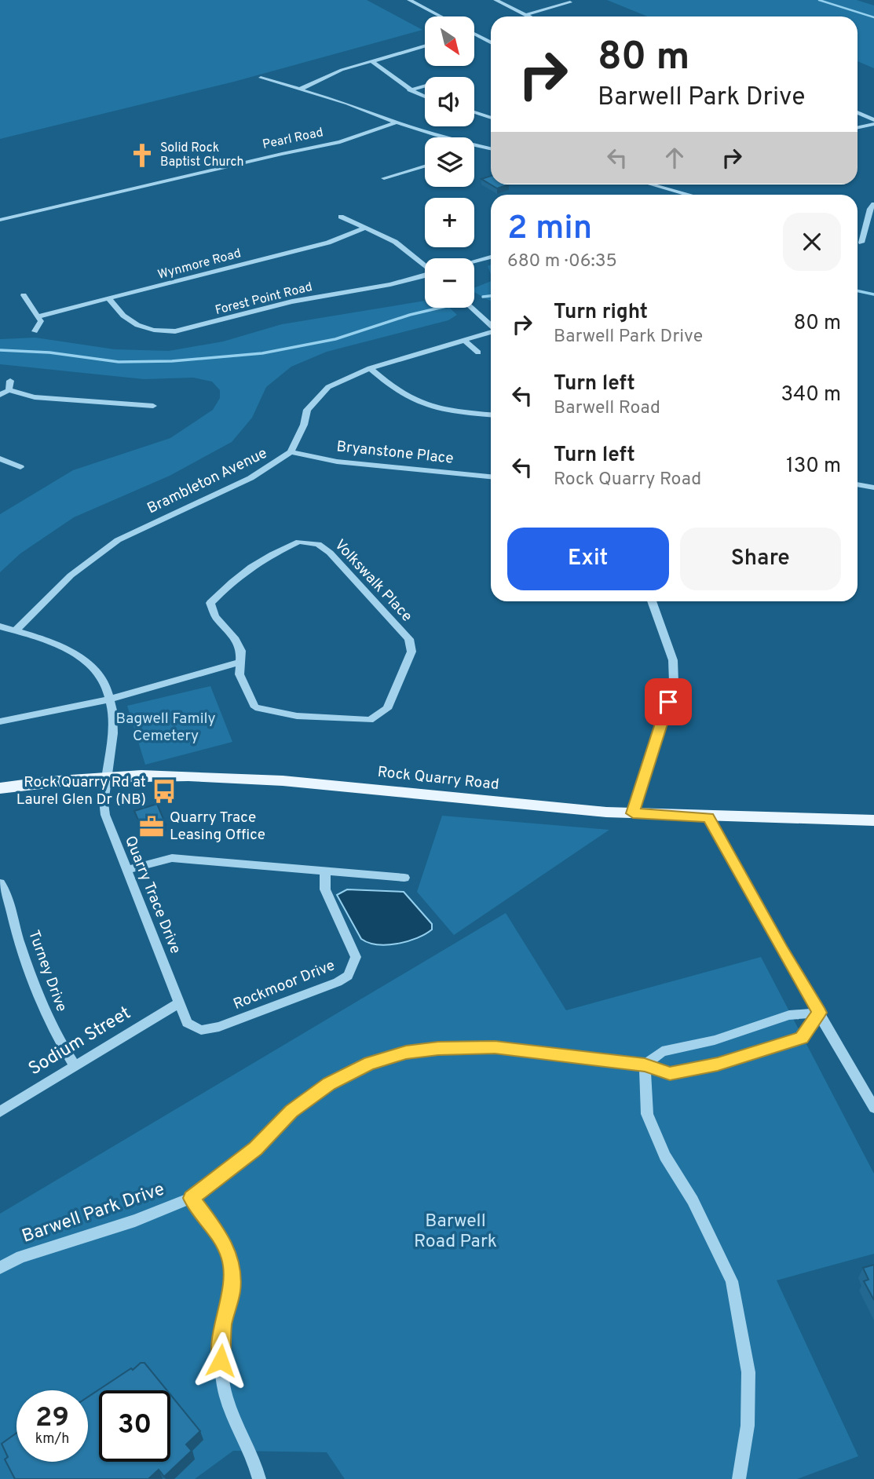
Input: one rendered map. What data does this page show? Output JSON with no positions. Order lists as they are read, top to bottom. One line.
{"streets":{"main road":["Rock Quarry Road"],"street":["Pearl Road","Wynmore Road","Forest Point Road","Bryanstone Place","Brambleton Avenue","Volkswalk Place","Quarry Trace Drive","Turney Drive","Rockmoor Drive","Sodium Street","Barwell Park Drive"]},"crossings":[["Wynmore Road","Forest Point Road"],["Bryanstone Place","Brambleton Avenue"],["Brambleton Avenue","Quarry Trace Drive"],["Rock Quarry Road","Quarry Trace Drive"],["Quarry Trace Drive","Rockmoor Drive"],["Quarry Trace Drive","Sodium Street"],["Turney Drive","Sodium Street"]],"parks":["Bagwell Family Cemetery","Barwell Road Park"],"places":{"church":["Solid Rock Baptist Church"],"bus stop":["Rock Quarry Rd at Laurel Glen Dr (NB)"],"office":["Quarry Trace Leasing Office"]},"north":"bottom right","page":{"map_buttons":["+","−"],"turn":["80 m","Barwell Park Drive"],"heading":["2 min","680 m · 06:35"],"list":[{"name":"Turn right","note":"Barwell Park Drive","value":"80 m"},{"name":"Turn left","note":"Barwell Road","value":"340 m"},{"name":"Turn left","note":"Rock Quarry Road","value":"130 m"}],"buttons":["Exit","Share"],"speed":"29 km/h","limit":"30"}}
